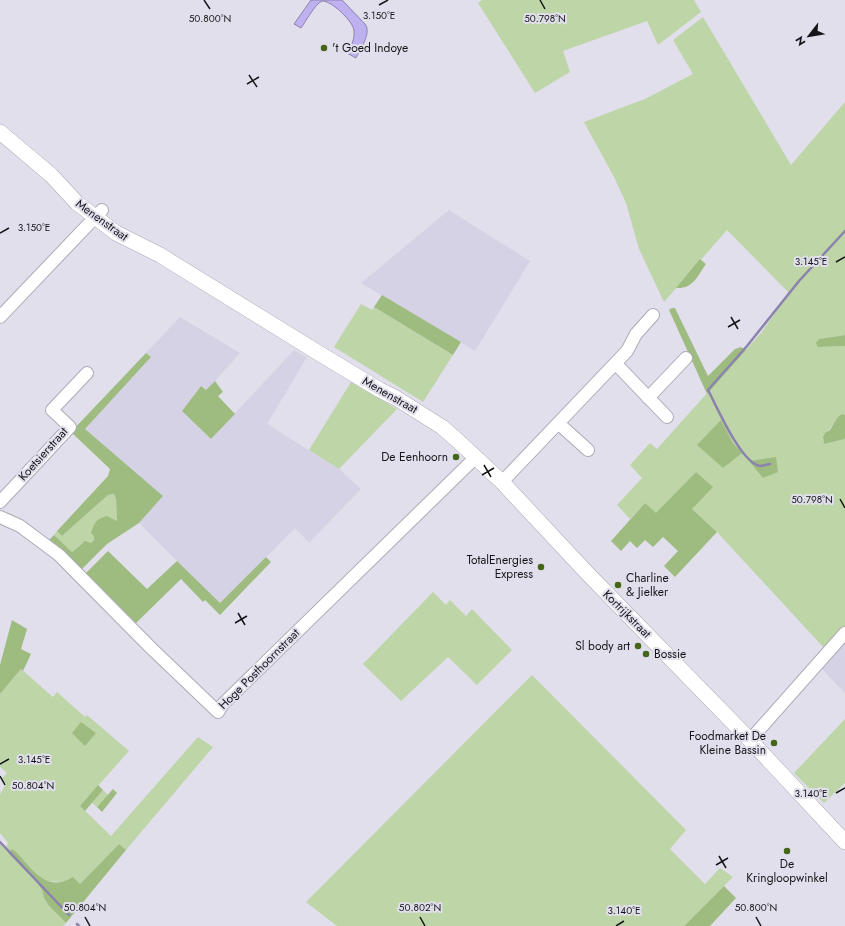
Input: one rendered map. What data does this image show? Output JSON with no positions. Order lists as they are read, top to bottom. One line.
{"streets":{"main road":["Menenstraat","Kortrijkstraat"],"street":["Koetsierstraat","Hoge Posthoornstraat"]},"crossings":[["Menenstraat","Kortrijkstraat"],["Menenstraat","Hoge Posthoornstraat"]],"places":["'t Goed Indoye","De Eenhoorn","TotalEnergies Express","Charline & Jielker","Sl body art","Bossie","Foodmarket De Kleine Bassin","De Kringloopwinkel"],"north":"bottom left","coordinates":["3.150°E","50.800°N","50.798°N","3.145°E","50.804°N","3.140°E","50.802°N"]}
